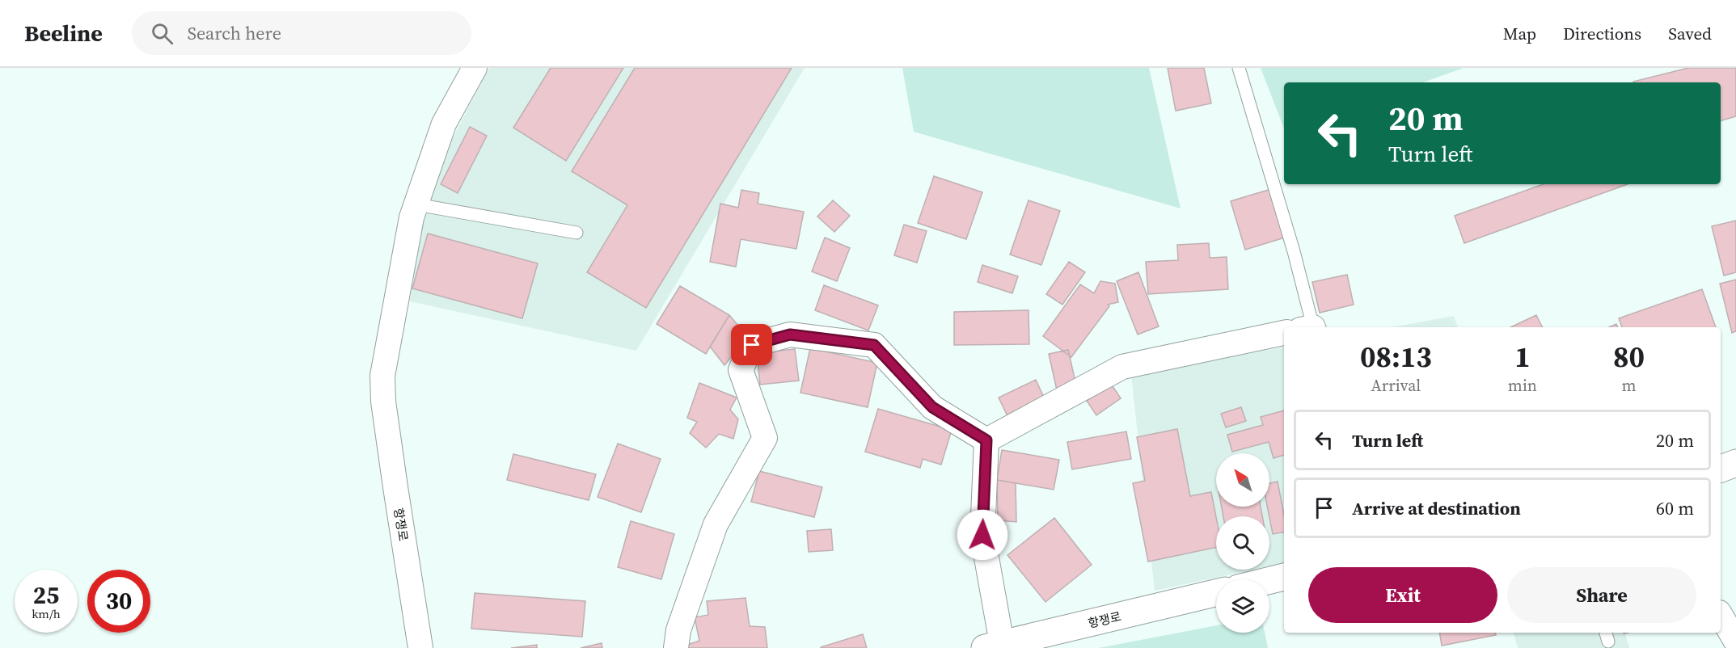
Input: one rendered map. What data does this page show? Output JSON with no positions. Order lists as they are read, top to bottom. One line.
{"streets":{"street":["항쟁로"]},"north":"top left","page":{"header":"Beeline","search":"Search here","nav":["Map","Directions","Saved"],"turn":["20 m","Turn left"],"eta":["08:13","Arrival","1","min","80","m"],"list":[{"name":"Turn left","value":"20 m"},{"name":"Arrive at destination","value":"60 m"}],"buttons":["Exit","Share"],"speed":"25 km/h","limit":"30"}}
